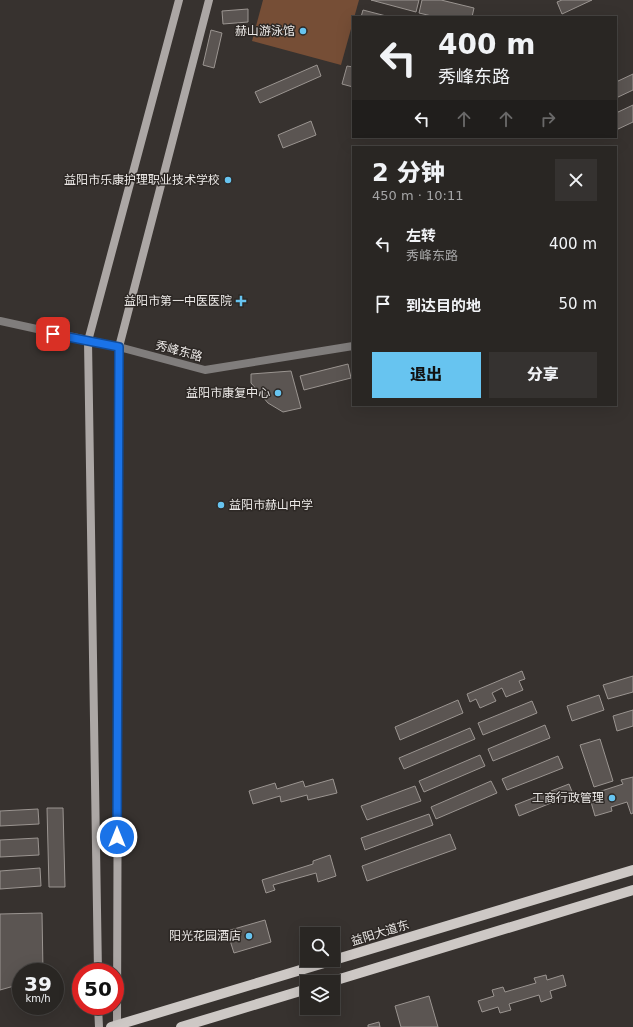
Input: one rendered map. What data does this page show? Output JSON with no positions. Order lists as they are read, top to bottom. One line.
{"streets":{"main road":["益阳大道东"],"street":["秀峰东路"]},"places":{"other":["赫山游泳馆","益阳市乐康护理职业技术学校","益阳市康复中心","益阳市赫山中学","工商行政管理","阳光花园酒店"],"health":["益阳市第一中医医院"]},"page":{"turn":["400 m","秀峰东路"],"heading":["2 分钟","450 m · 10:11"],"list":[{"name":"左转","note":"秀峰东路","value":"400 m"},{"name":"到达目的地","value":"50 m"}],"buttons":["退出","分享"],"speed":"39 km/h","limit":"50"}}
